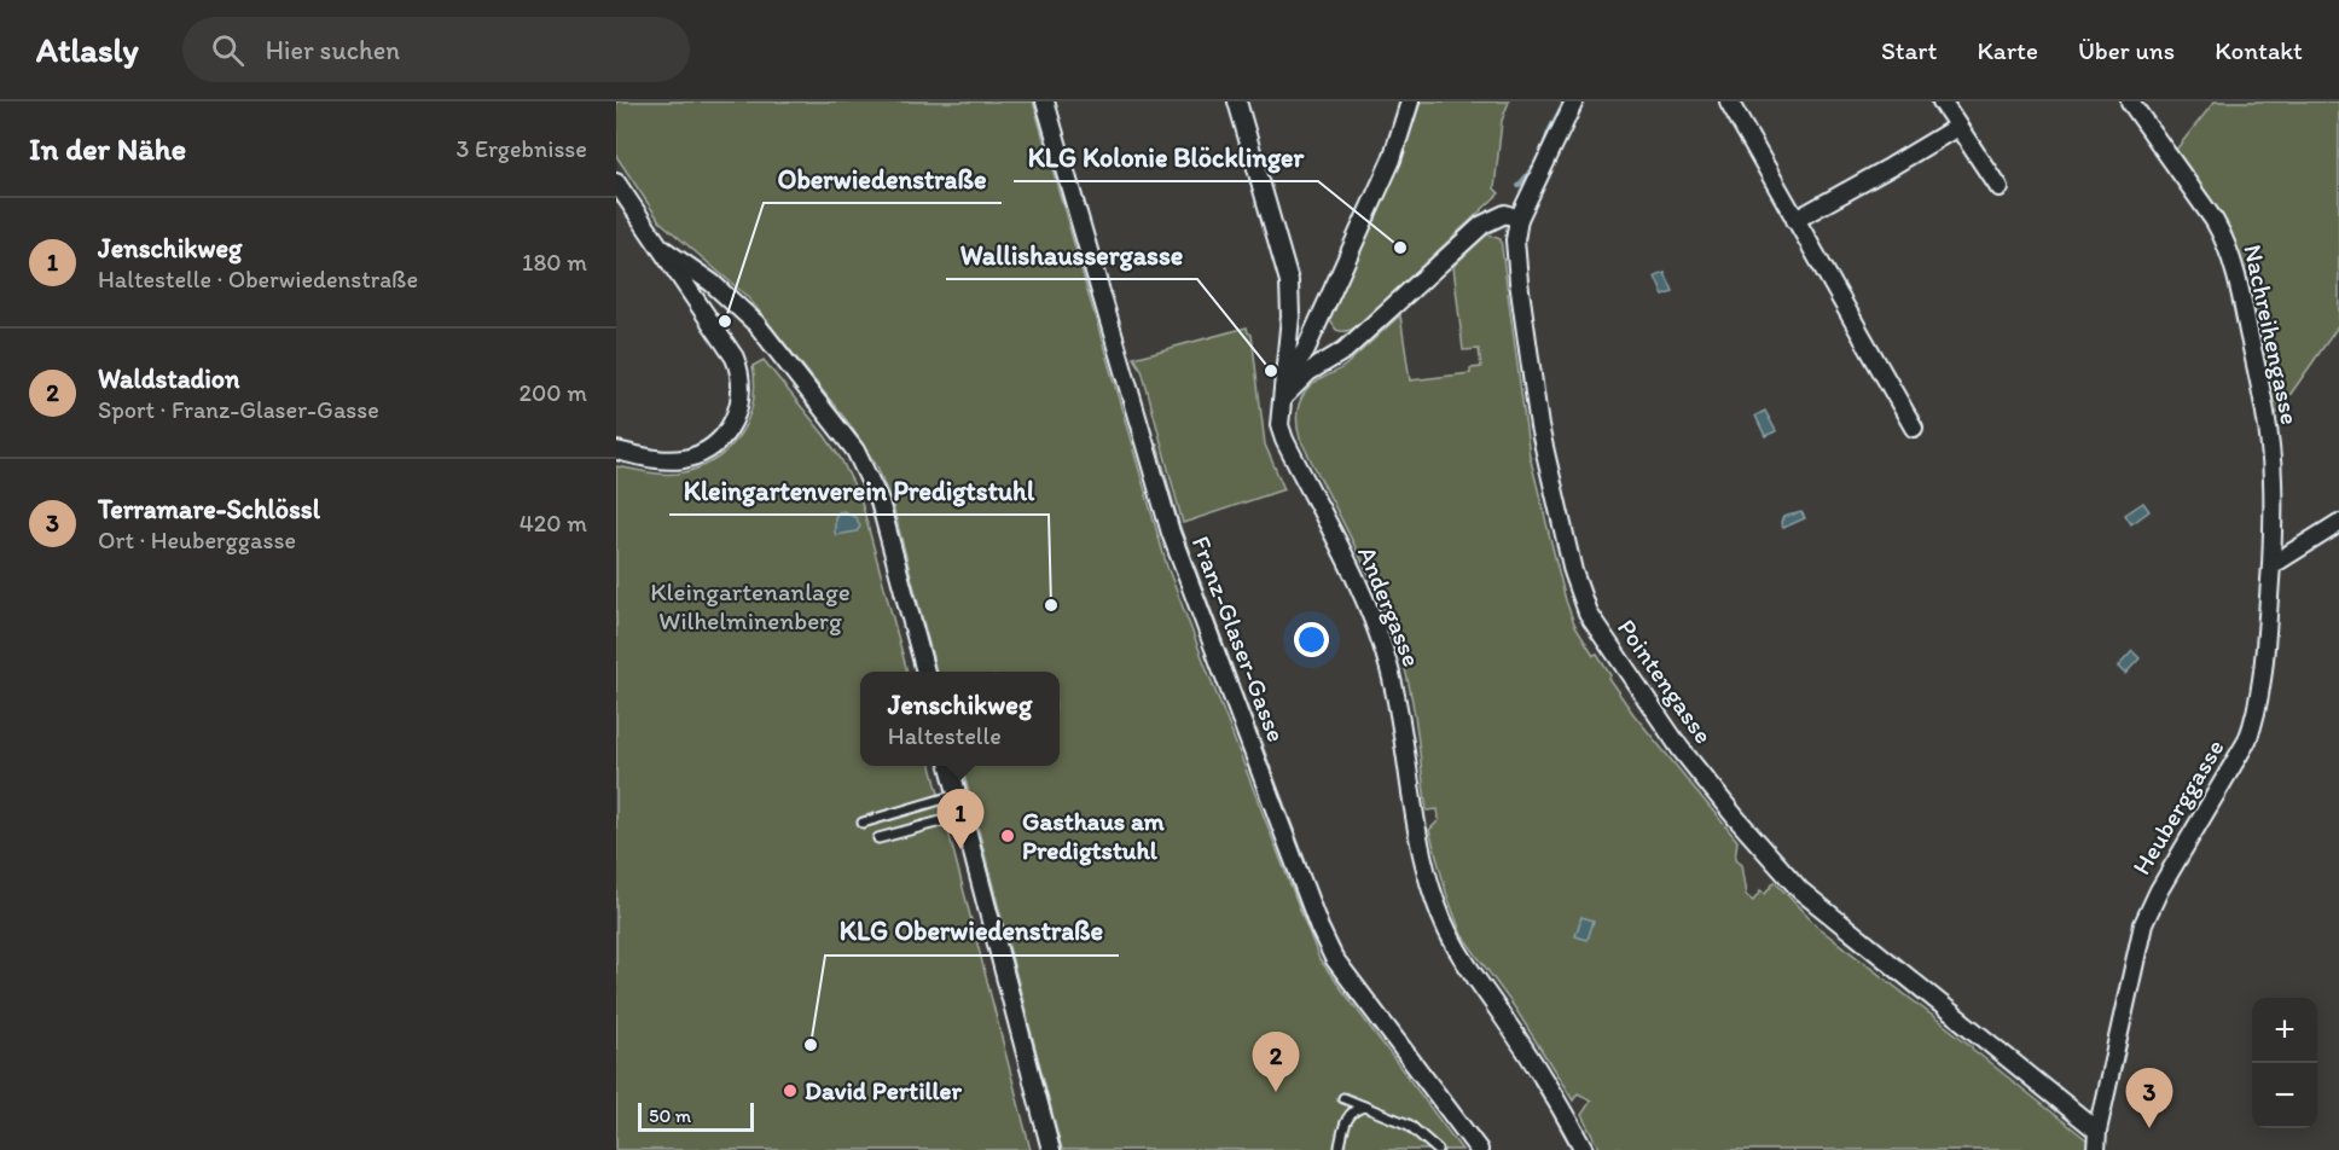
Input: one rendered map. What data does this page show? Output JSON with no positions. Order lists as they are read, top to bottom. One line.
{"streets":{"street":["Nachreihengasse","Andergasse","Franz-Glaser-Gasse","Pointengasse","Heuberggasse"]},"crossings":[["Nachreihengasse","Heuberggasse"],["Pointengasse","Heuberggasse"]],"parks":["Kleingartenanlage Wilhelminenberg"],"places":["KLG Kolonie Blöcklinger","Oberwiedenstraße","Wallishaussergasse","Kleingartenverein Predigtstuhl","Gasthaus am Predigtstuhl","KLG Oberwiedenstraße","David Pertiller"],"scale_bar":"50 m","page":{"header":"Atlasly","search":"Hier suchen","nav":["Start","Karte","Über uns","Kontakt"],"heading":["In der Nähe","3 Ergebnisse"],"list":[{"mark":"1","name":"Jenschikweg","note":"Haltestelle · Oberwiedenstraße","value":"180 m"},{"mark":"2","name":"Waldstadion","note":"Sport · Franz-Glaser-Gasse","value":"200 m"},{"mark":"3","name":"Terramare-Schlössl","note":"Ort · Heuberggasse","value":"420 m"}],"popup":["Jenschikweg","Haltestelle"],"pins":["1","2","3"],"map_buttons":["+","−"],"scale":"50 m"}}
